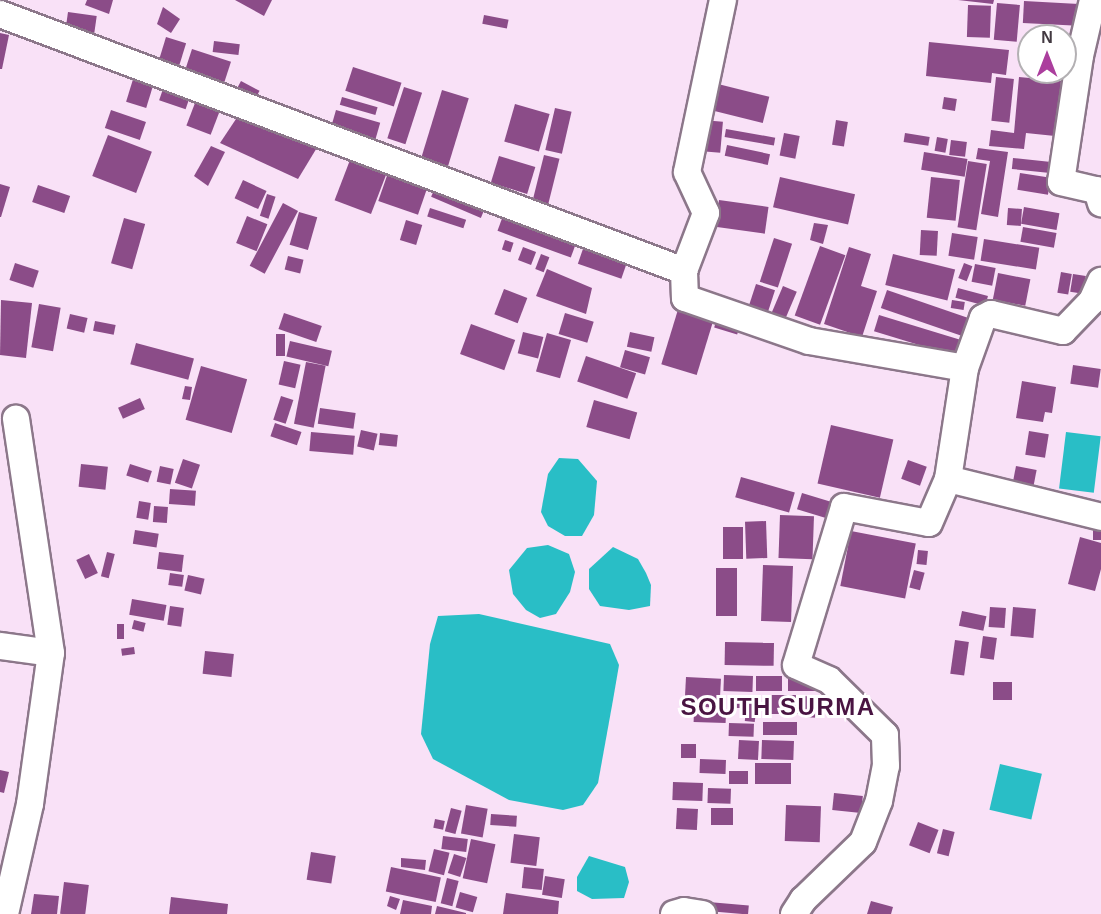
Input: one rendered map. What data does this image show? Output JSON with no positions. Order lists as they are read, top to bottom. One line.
{"districts":["SOUTH SURMA"],"north":"top"}
